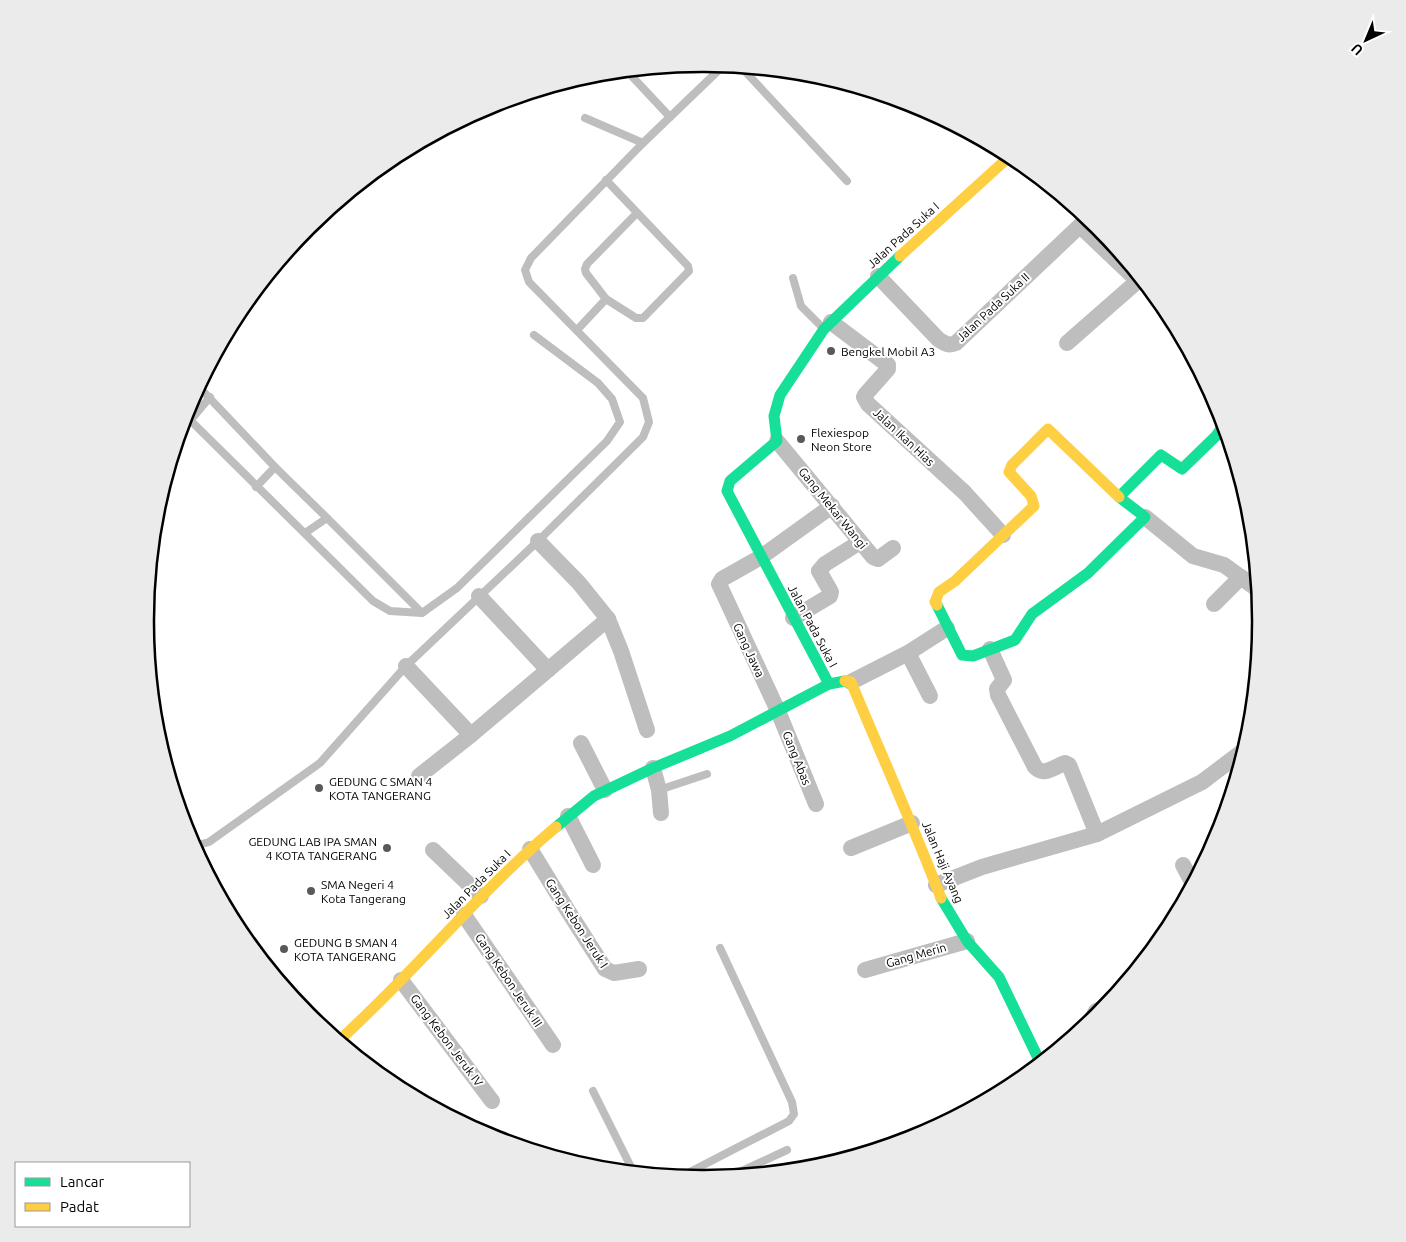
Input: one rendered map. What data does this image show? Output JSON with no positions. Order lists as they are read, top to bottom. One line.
{"streets":{"street":["Jalan Pada Suka I","Jalan Pada Suka II","Jalan Ikan Hias","Gang Mekar Wangi","Gang Jawa","Gang Abas","Jalan Haji Ayang","Gang Kebon Jeruk I","Gang Merin","Gang Kebon Jeruk III","Gang Kebon Jeruk IV"]},"crossings":[["Jalan Pada Suka I","Jalan Pada Suka II"],["Jalan Pada Suka I","Jalan Ikan Hias"],["Jalan Pada Suka I","Gang Mekar Wangi"],["Jalan Pada Suka I","Gang Jawa"],["Jalan Pada Suka I","Gang Abas"],["Jalan Pada Suka I","Gang Kebon Jeruk I"],["Jalan Pada Suka I","Gang Kebon Jeruk III"],["Jalan Pada Suka I","Gang Kebon Jeruk IV"],["Gang Jawa","Gang Abas"],["Jalan Haji Ayang","Gang Merin"]],"places":["Bengkel Mobil A3","Flexiespop Neon Store","GEDUNG C SMAN 4 KOTA TANGERANG","GEDUNG LAB IPA SMAN 4 KOTA TANGERANG","SMA Negeri 4 Kota Tangerang","GEDUNG B SMAN 4 KOTA TANGERANG"],"legend":["Lancar","Padat"],"north":"bottom left"}
